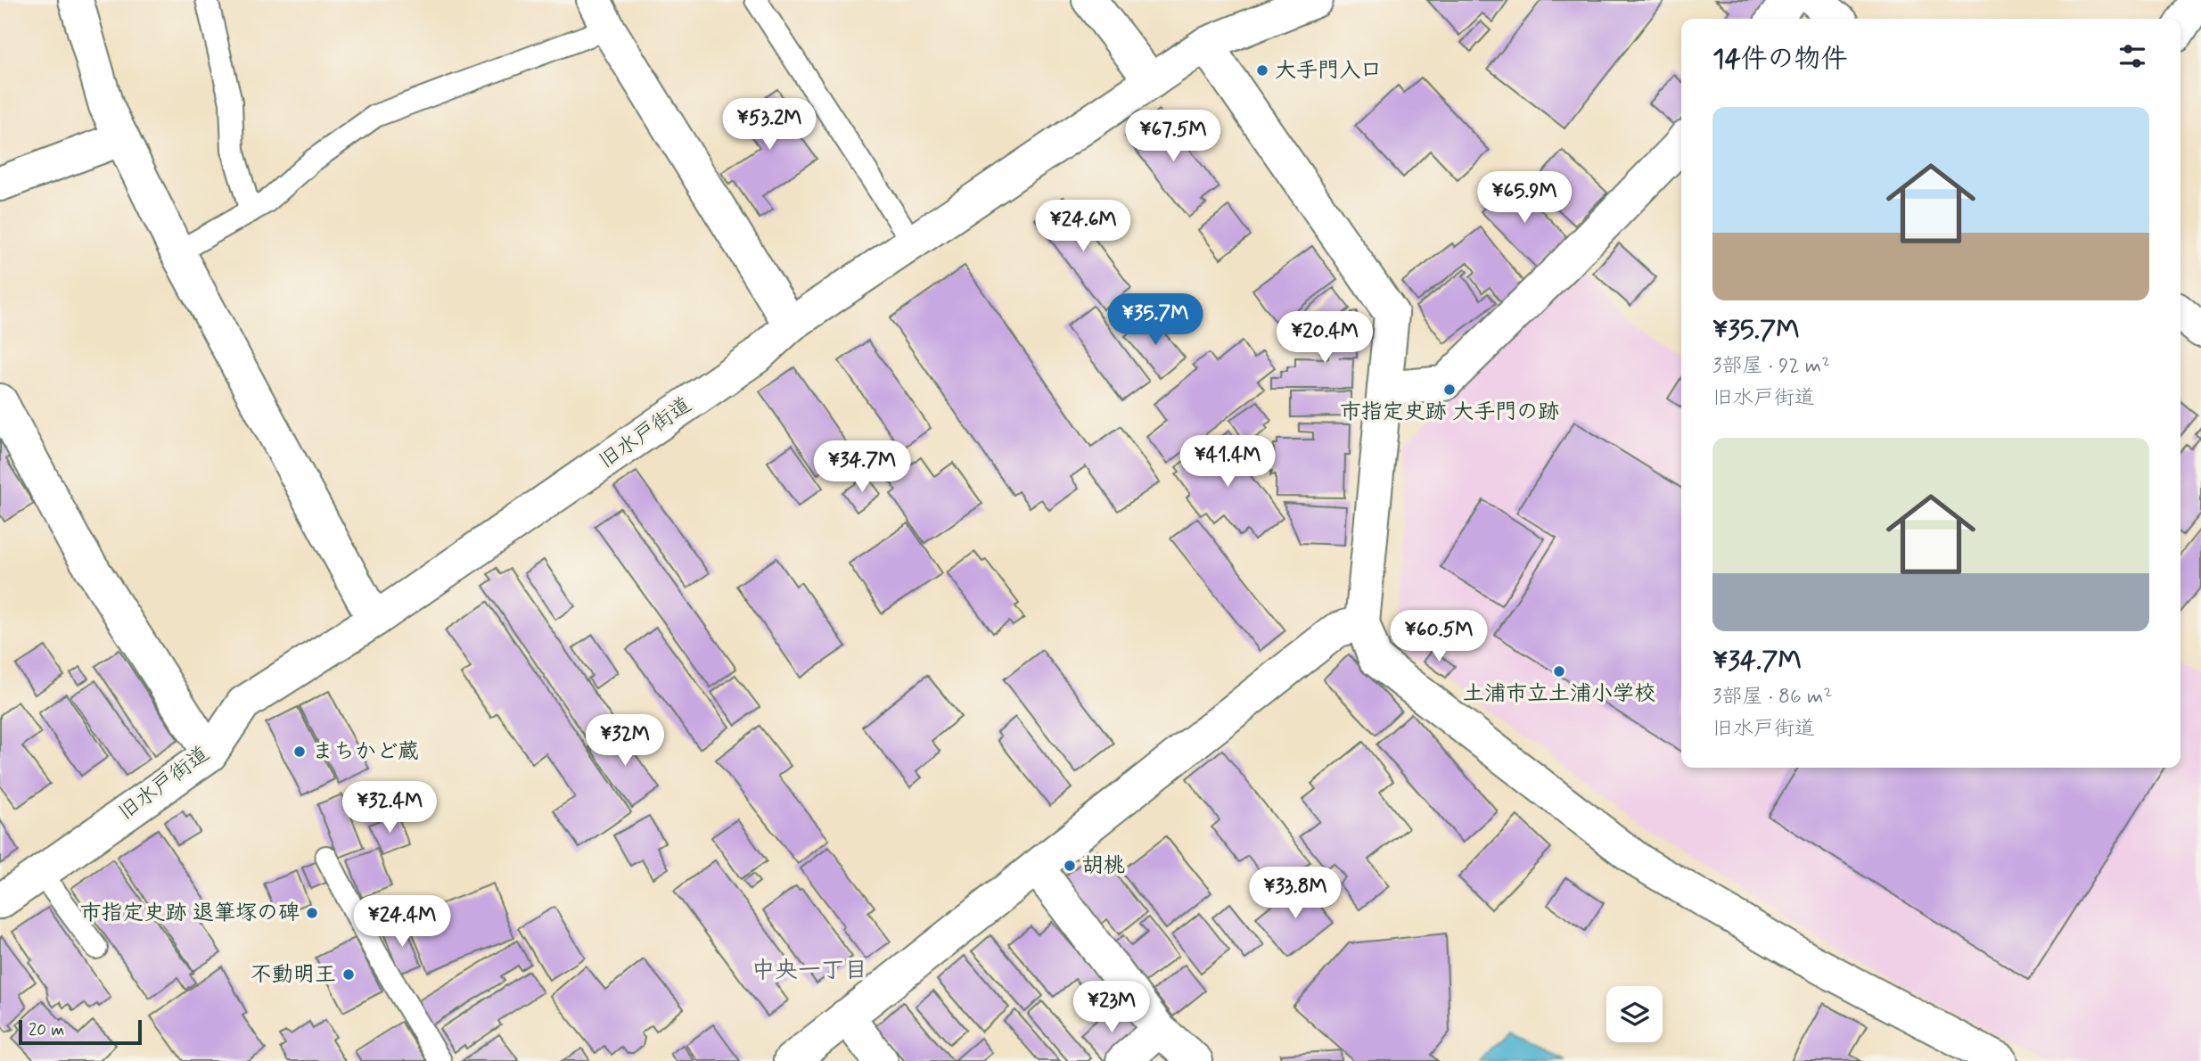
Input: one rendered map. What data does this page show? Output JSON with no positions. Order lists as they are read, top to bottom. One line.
{"streets":{"street":["旧水戸街道"]},"districts":["中央一丁目"],"places":["大手門入口","市指定史跡 大手門の跡","土浦市立土浦小学校","まちかど蔵","胡桃","市指定史跡 退筆塚の碑","不動明王"],"scale_bar":"20 m","page":{"heading":"14件の物件","list":[{"name":"¥35.7M","note":"3部屋 · 92 m² · 旧水戸街道"},{"name":"¥34.7M","note":"3部屋 · 86 m² · 旧水戸街道"}],"price":["¥53.2M","¥67.5M","¥65.9M","¥24.6M","¥35.7M","¥20.4M","¥41.4M","¥34.7M","¥60.5M","¥32M","¥32.4M","¥33.8M","¥24.4M","¥23M"],"scale":"20 m"}}
